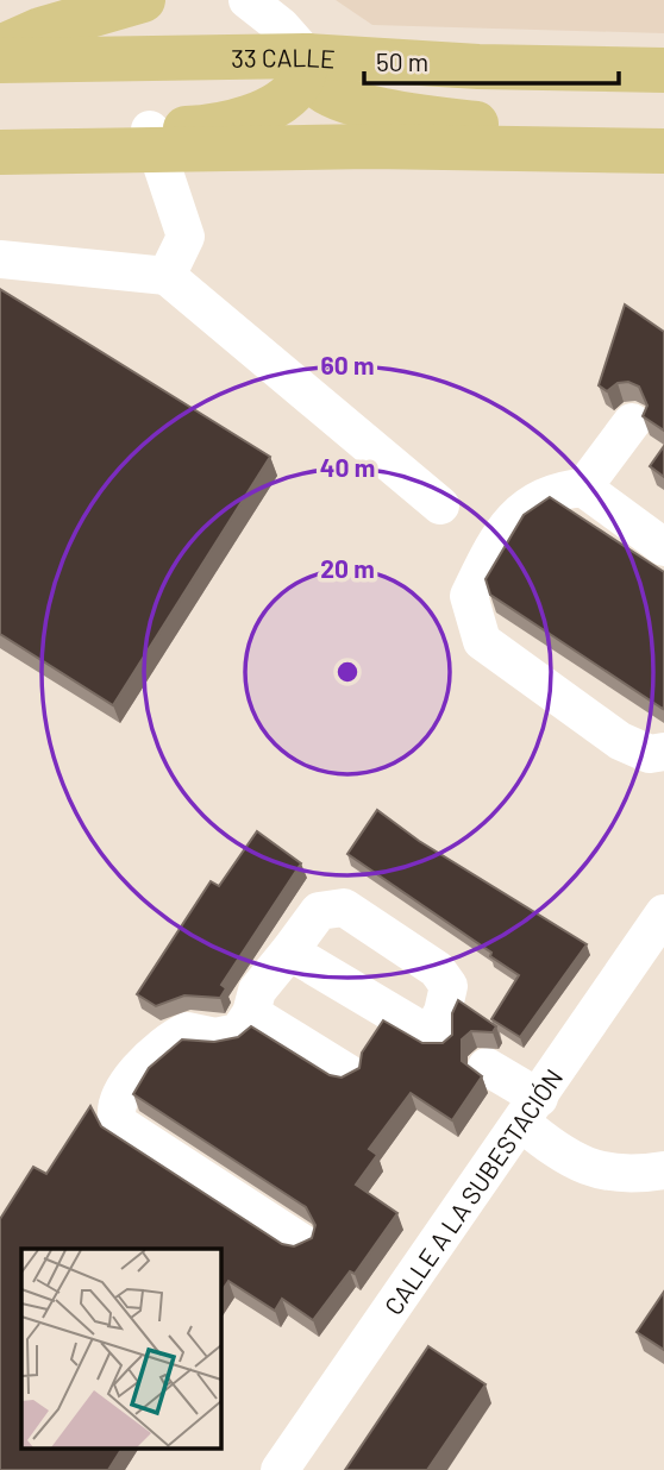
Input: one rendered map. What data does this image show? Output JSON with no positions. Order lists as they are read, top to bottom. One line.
{"streets":{"main road":["33 CALLE"],"street":["CALLE A LA SUBESTACIÓN"]},"scale_bar":"50 m","rings":["60 m","40 m","20 m"]}
